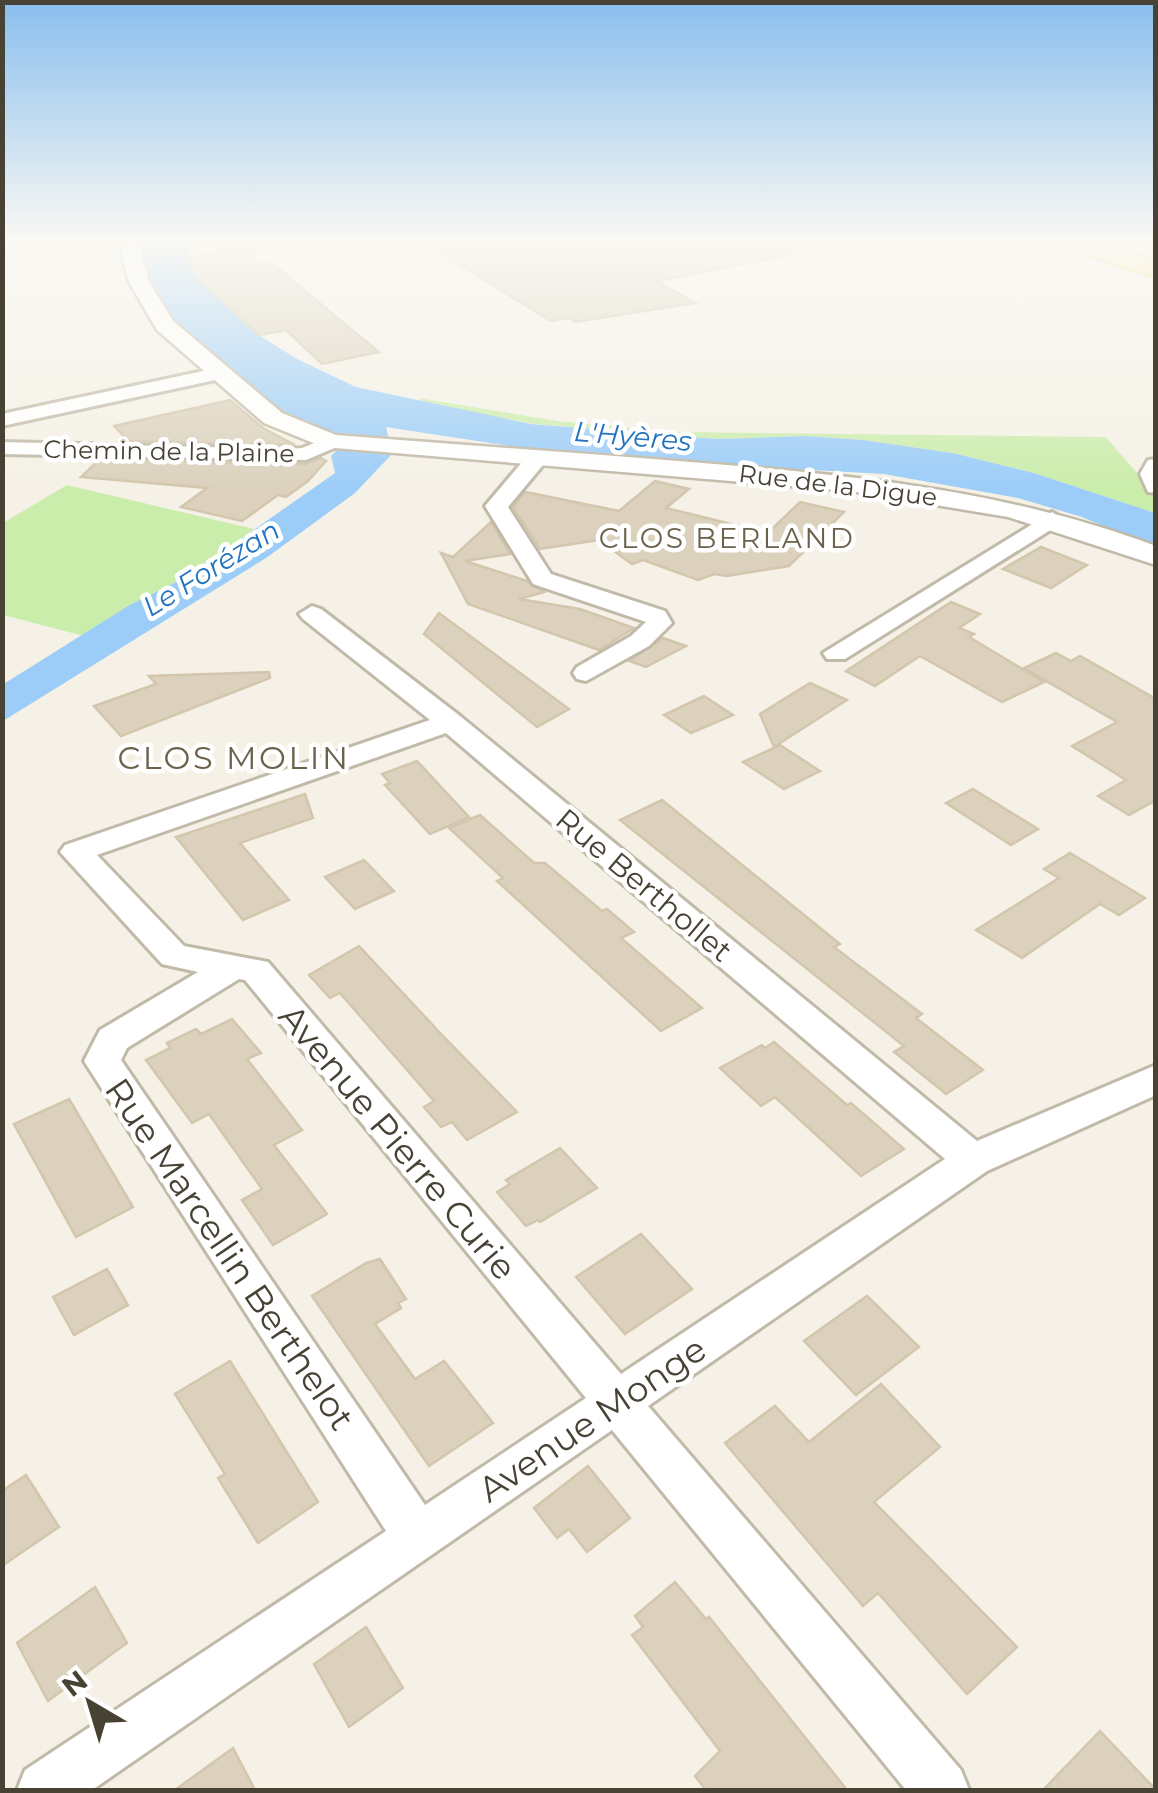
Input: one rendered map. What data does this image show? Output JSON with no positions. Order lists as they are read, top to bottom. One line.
{"streets":{"street":["Chemin de la Plaine","Rue de la Digue","Rue Berthollet","Avenue Pierre Curie","Rue Marcellin Berthelot","Avenue Monge"]},"crossings":[["Chemin de la Plaine","Rue de la Digue"],["Rue Berthollet","Avenue Pierre Curie"],["Rue Berthollet","Avenue Monge"],["Avenue Pierre Curie","Rue Marcellin Berthelot"],["Avenue Pierre Curie","Avenue Monge"],["Rue Marcellin Berthelot","Avenue Monge"]],"districts":["CLOS BERLAND","CLOS MOLIN"],"water":["L'Hyères","Le Forézan"],"north":"top left"}
